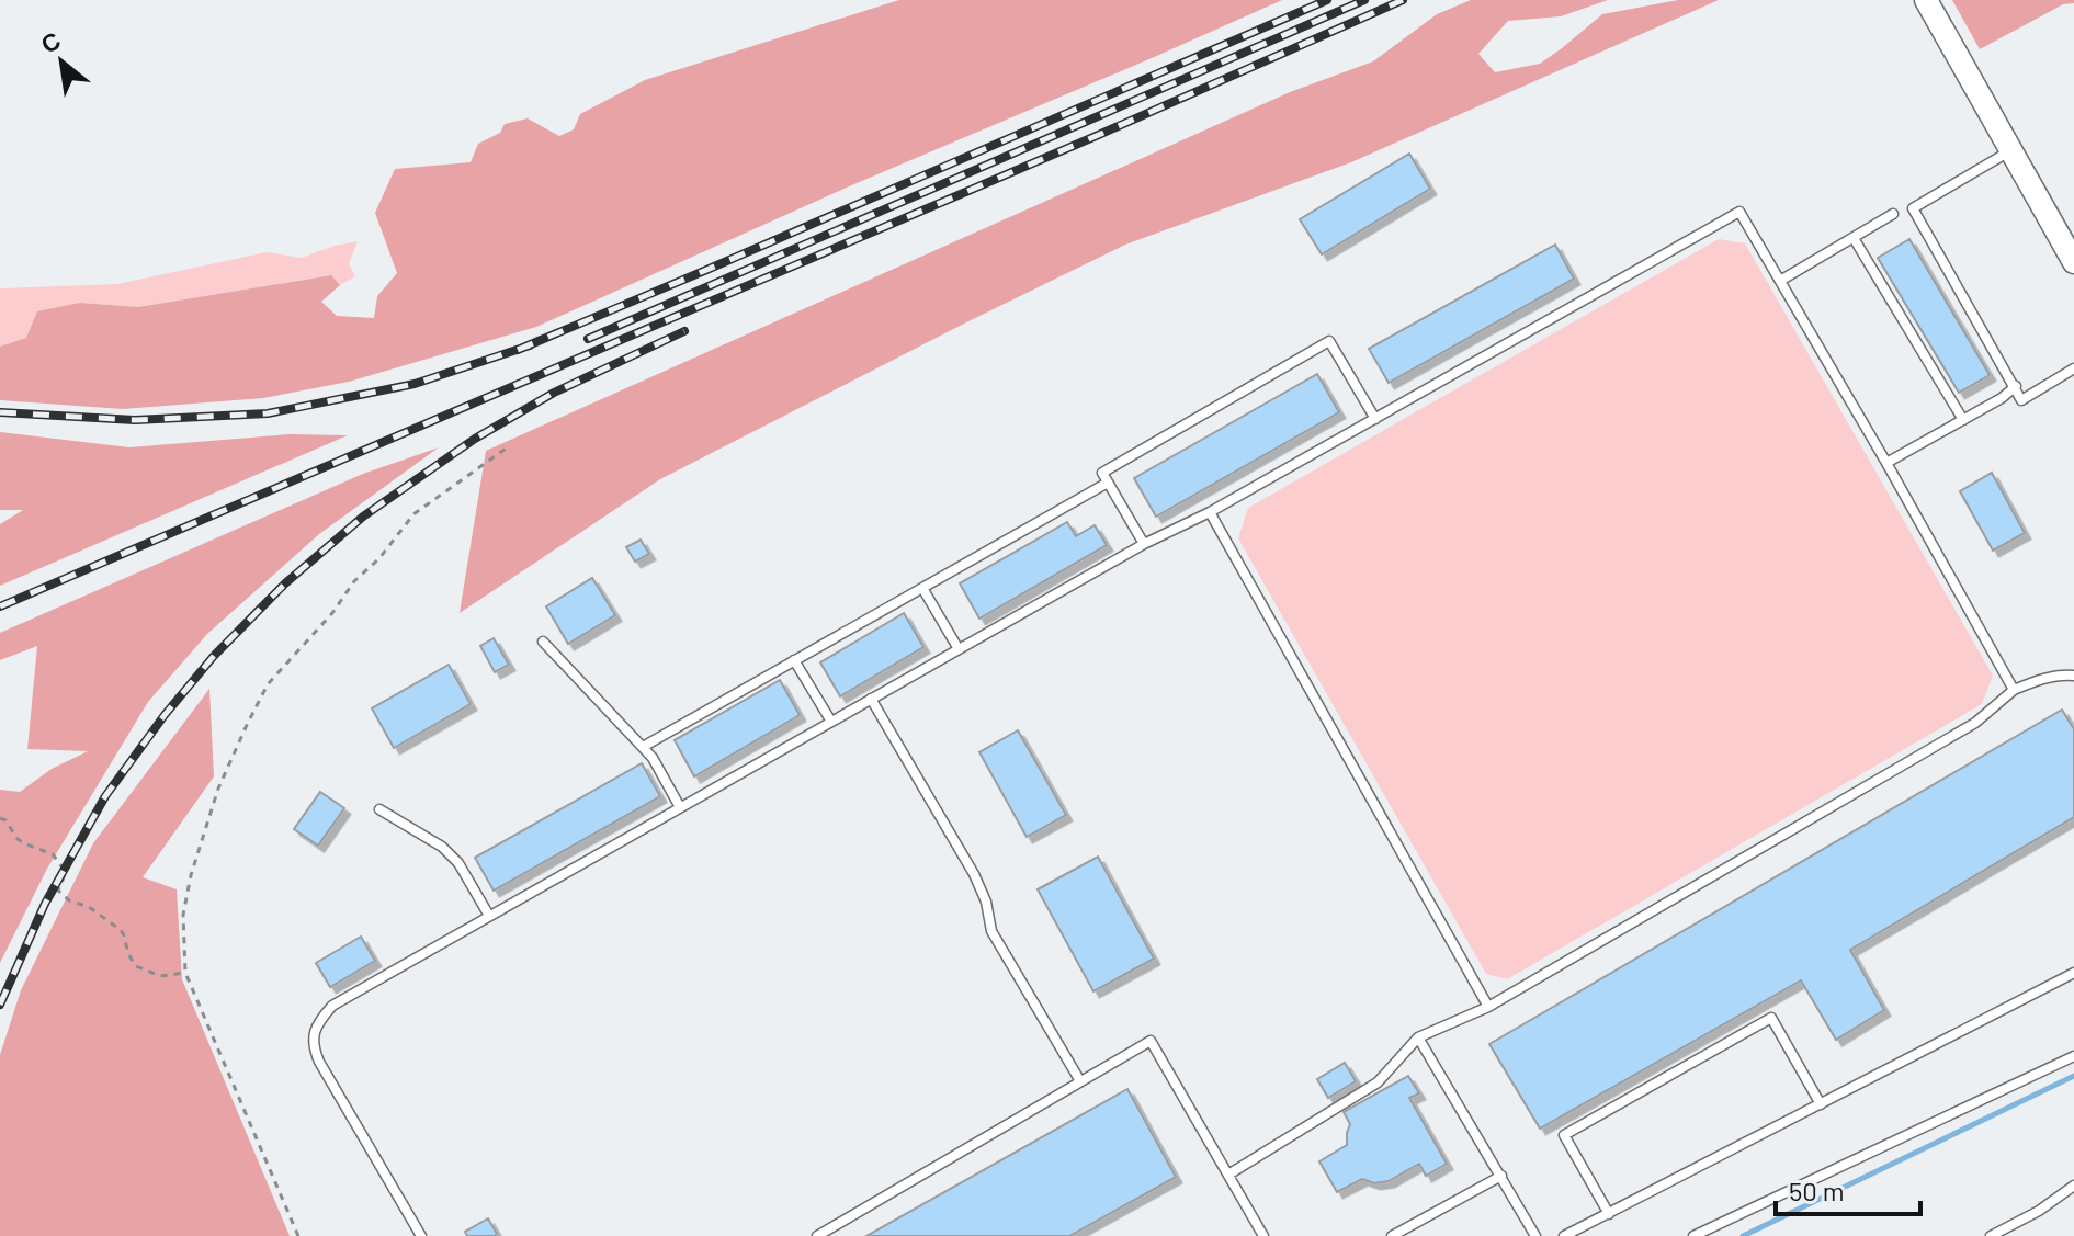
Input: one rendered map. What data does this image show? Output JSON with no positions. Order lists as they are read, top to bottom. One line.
{"scale_bar":"50 m","north":"top left"}
